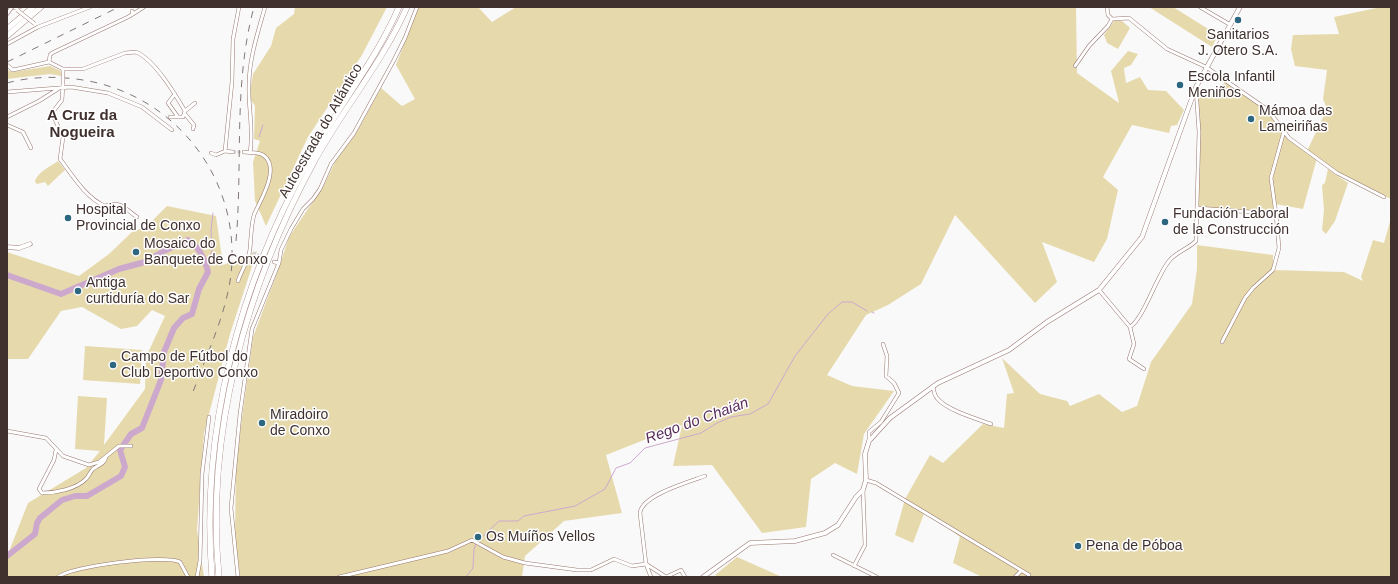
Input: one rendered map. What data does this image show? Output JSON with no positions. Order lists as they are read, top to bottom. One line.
{"streets":{"highway":["Autoestrada do Atlántico"]},"districts":["A Cruz da Nogueira"],"water":["Rego do Chaián"],"places":["Sanitarios J. Otero S.A.","Escola Infantil Meniños","Mámoa das Lameiriñas","Hospital Provincial de Conxo","Fundación Laboral de la Construcción","Mosaico do Banquete de Conxo","Antiga curtiduría do Sar","Campo de Fútbol do Club Deportivo Conxo","Miradoiro de Conxo","Os Muíños Vellos","Pena de Póboa"]}
